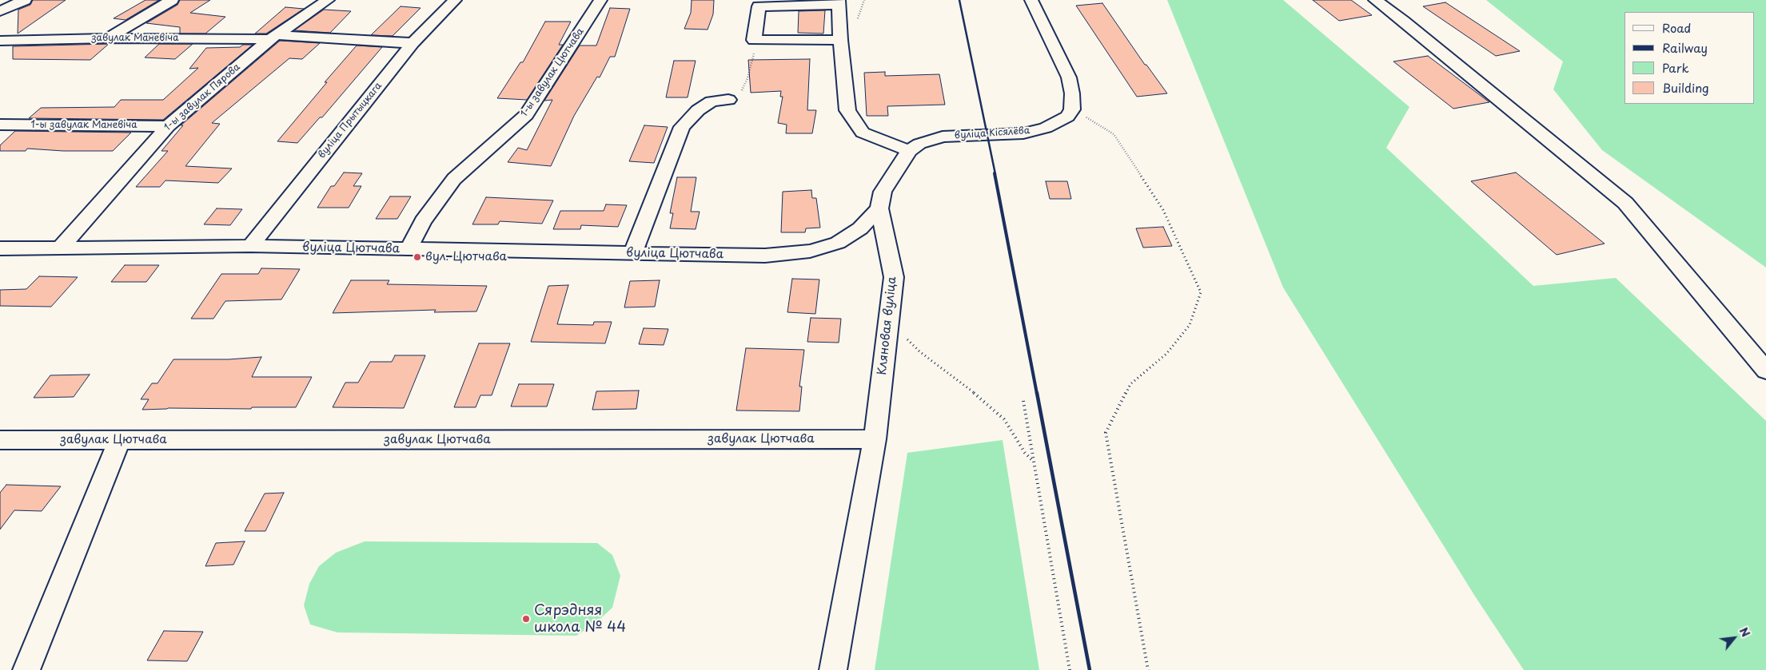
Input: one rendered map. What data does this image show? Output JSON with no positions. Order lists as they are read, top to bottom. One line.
{"streets":{"street":["завулак Маневіча","1-ы завулак Цютчава","1-ы завулак Пярова","вуліца Прытыцкага","1-ы завулак Маневіча","вуліца Кісялёва","вуліца Цютчава","Кляновая вуліца","завулак Цютчава"]},"crossings":[["завулак Маневіча","1-ы завулак Пярова"],["завулак Маневіча","вуліца Прытыцкага"],["1-ы завулак Цютчава","вуліца Цютчава"],["1-ы завулак Пярова","1-ы завулак Маневіча"],["1-ы завулак Пярова","вуліца Цютчава"],["вуліца Прытыцкага","вуліца Цютчава"],["вуліца Кісялёва","Кляновая вуліца"],["вуліца Цютчава","Кляновая вуліца"],["Кляновая вуліца","завулак Цютчава"]],"places":["вул. Цютчава","Сярэдняя школа № 44"],"legend":["Road","Railway","Park","Building"],"north":"top right"}
